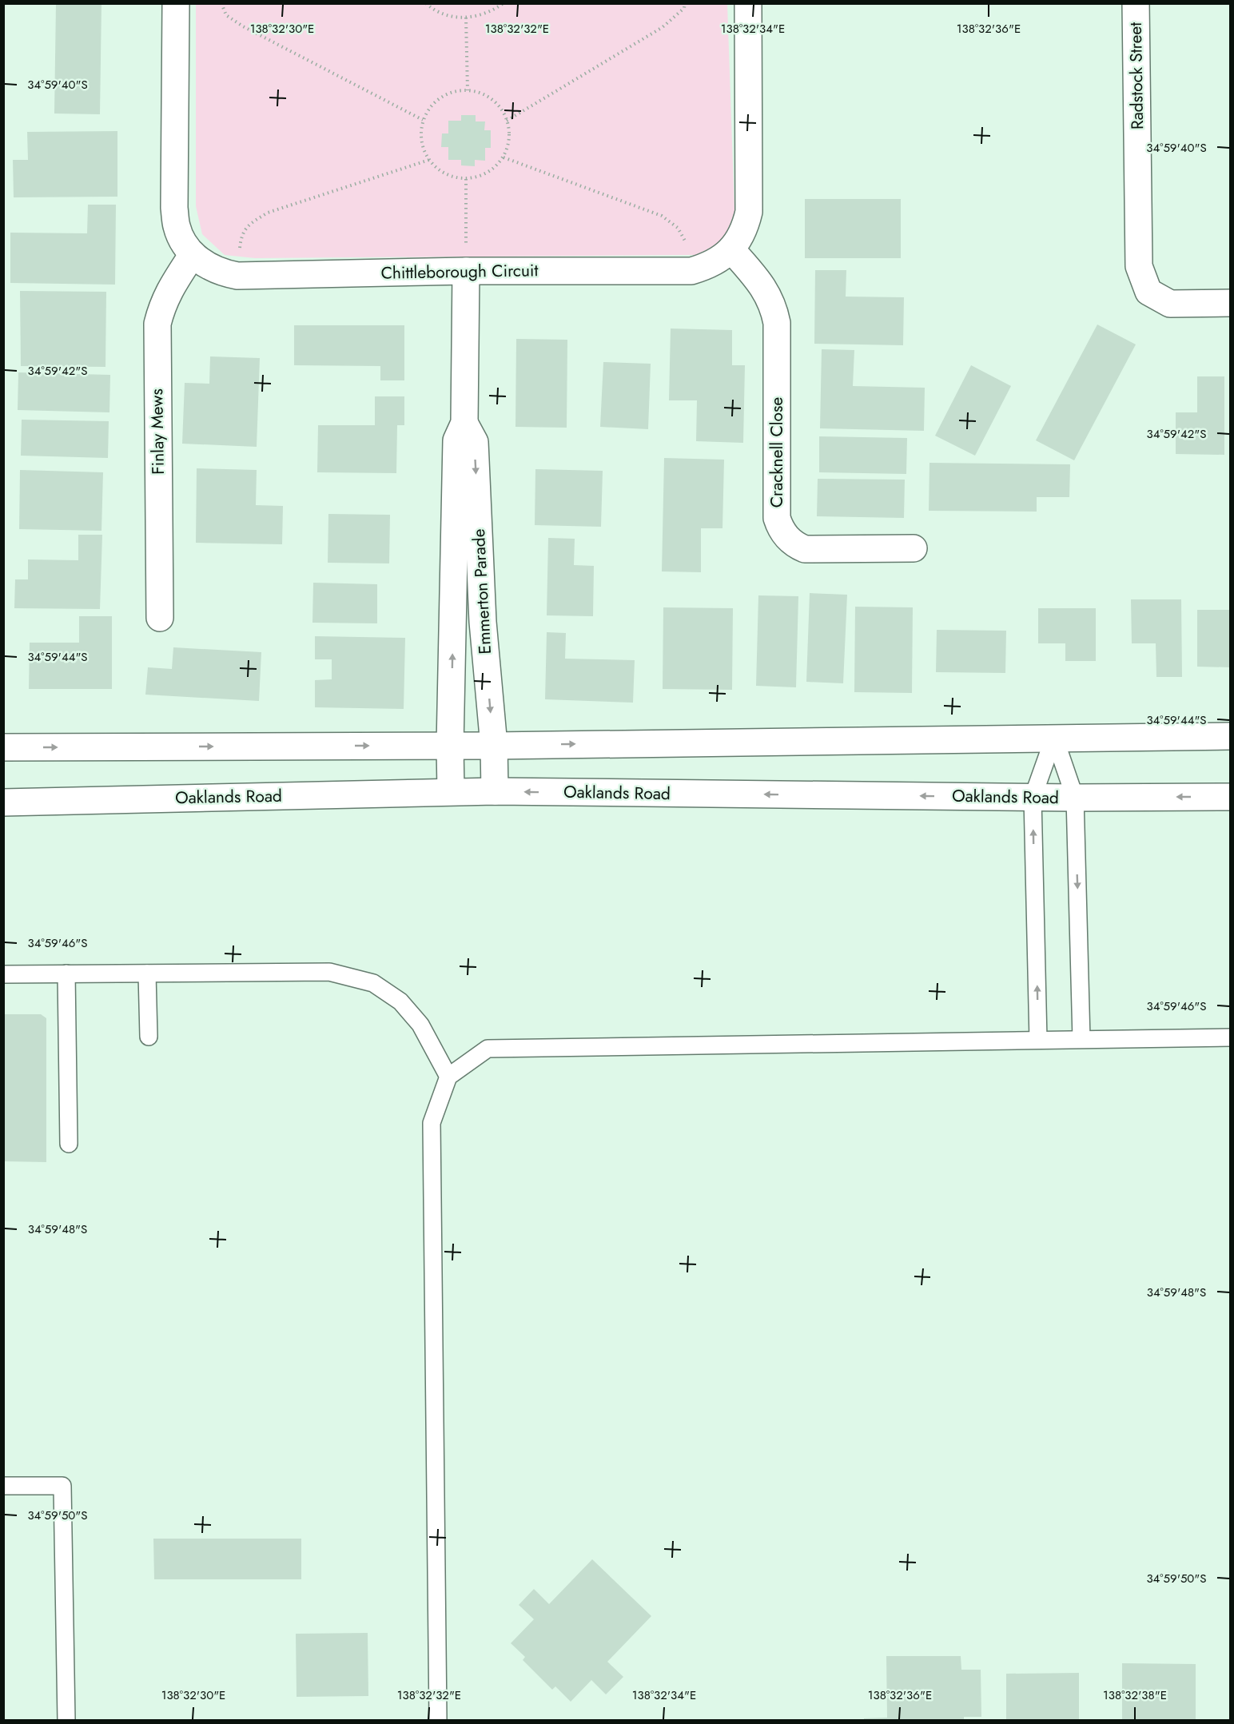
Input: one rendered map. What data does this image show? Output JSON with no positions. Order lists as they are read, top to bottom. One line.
{"streets":{"street":["Radstock Street","Chittleborough Circuit","Finlay Mews","Cracknell Close","Emmerton Parade","Oaklands Road"]},"crossings":[["Chittleborough Circuit","Finlay Mews"],["Chittleborough Circuit","Cracknell Close"],["Chittleborough Circuit","Emmerton Parade"],["Emmerton Parade","Oaklands Road"]],"coordinates":["138°32'30\"E","138°32'32\"E","138°32'34\"E","138°32'36\"E","34°59'40\"S","34°59'42\"S","34°59'44\"S","34°59'46\"S","34°59'48\"S","34°59'50\"S","138°32'38\"E"]}
